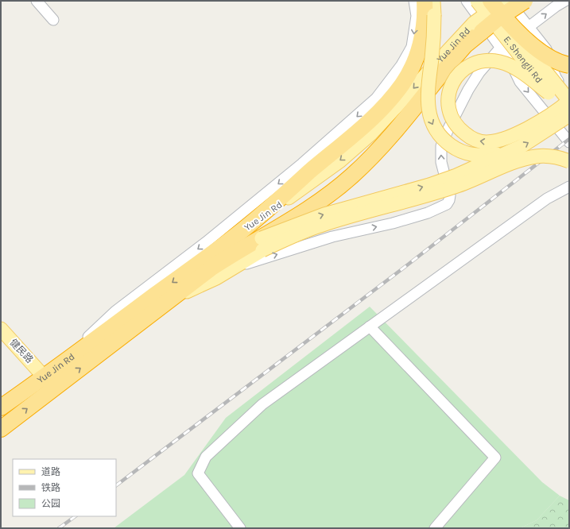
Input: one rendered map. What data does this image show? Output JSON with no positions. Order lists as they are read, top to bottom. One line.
{"streets":{"highway":["Yue Jin Rd","E. Shengli Rd"],"main road":["健民路"]},"crossings":[["Yue Jin Rd","健民路"]],"legend":["道路","铁路","公园"]}
